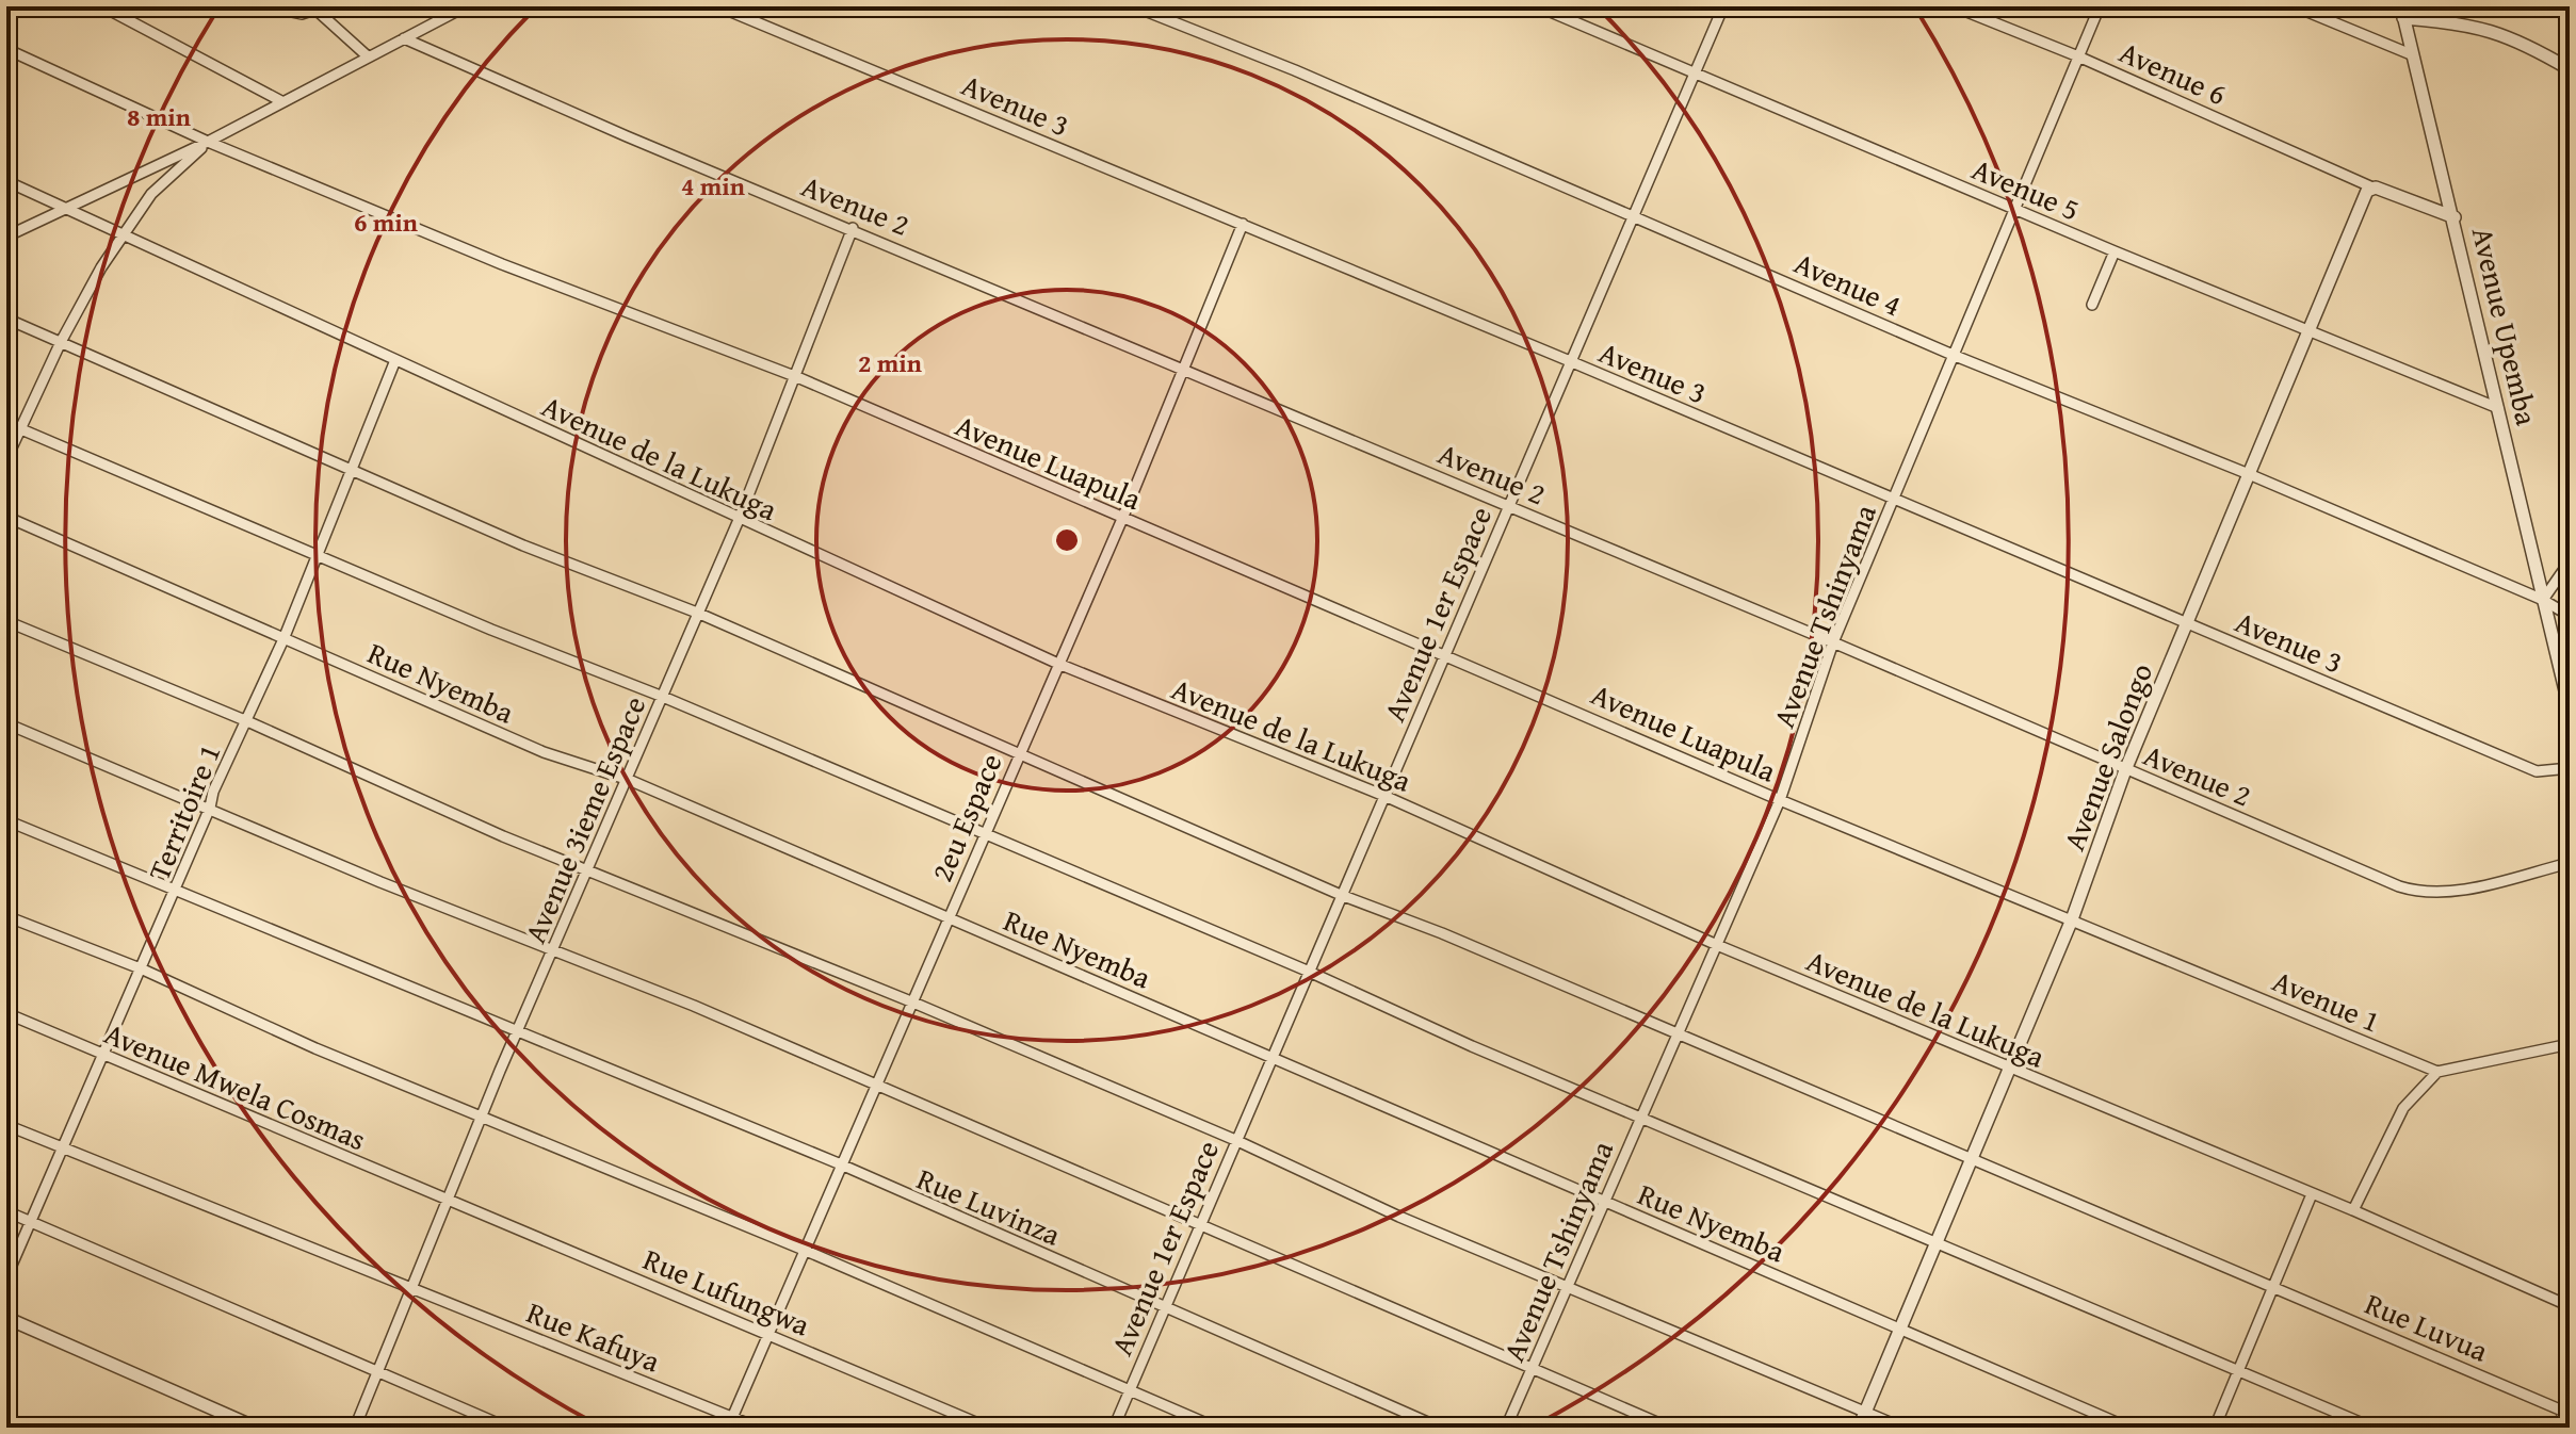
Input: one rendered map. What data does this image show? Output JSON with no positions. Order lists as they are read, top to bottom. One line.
{"streets":{"street":["Avenue 6","Avenue 3","Avenue 5","Avenue 2","Avenue 4","Avenue Upemba","Avenue de la Lukuga","Avenue Luapula","Avenue 1er Espace","Avenue Tshinyama","Rue Nyemba","Avenue Salongo","Territoire 1","2eu Espace","Avenue 3ieme Espace","Avenue 1","Avenue Mwela Cosmas","Rue Luvinza","Rue Lufungwa","Rue Luvua","Rue Kafuya"]},"crossings":[["Avenue 6","Avenue Tshinyama"],["Avenue 6","Avenue Salongo"],["Avenue 3","Avenue 1er Espace"],["Avenue 3","Avenue Tshinyama"],["Avenue 3","Avenue Salongo"],["Avenue 3","2eu Espace"],["Avenue 5","Avenue Upemba"],["Avenue 5","Avenue 1er Espace"],["Avenue 5","Avenue Tshinyama"],["Avenue 5","Avenue Salongo"],["Avenue 2","Avenue 1er Espace"],["Avenue 2","Avenue Tshinyama"],["Avenue 2","Avenue Salongo"],["Avenue 2","2eu Espace"],["Avenue 2","Avenue 3ieme Espace"],["Avenue 4","Avenue Upemba"],["Avenue 4","Avenue 1er Espace"],["Avenue 4","Avenue Tshinyama"],["Avenue 4","Avenue Salongo"],["Avenue de la Lukuga","Avenue 1er Espace"],["Avenue de la Lukuga","Avenue Tshinyama"],["Avenue de la Lukuga","Avenue Salongo"],["Avenue de la Lukuga","Territoire 1"],["Avenue de la Lukuga","2eu Espace"],["Avenue de la Lukuga","Avenue 3ieme Espace"],["Avenue Luapula","Avenue 1er Espace"],["Avenue Luapula","Avenue Tshinyama"],["Avenue Luapula","Avenue Salongo"],["Avenue Luapula","2eu Espace"],["Avenue Luapula","Avenue 3ieme Espace"],["Avenue Luapula","Avenue 1"],["Avenue 1er Espace","Rue Nyemba"],["Avenue 1er Espace","Rue Luvinza"],["Avenue 1er Espace","Rue Luvua"],["Avenue Tshinyama","Rue Nyemba"],["Avenue Tshinyama","Rue Luvua"],["Rue Nyemba","Avenue Salongo"],["Rue Nyemba","Territoire 1"],["Rue Nyemba","2eu Espace"],["Rue Nyemba","Avenue 3ieme Espace"],["Avenue Salongo","Avenue 1"],["Avenue Salongo","Rue Luvua"],["Territoire 1","Avenue Mwela Cosmas"],["Territoire 1","Rue Luvinza"],["Territoire 1","Rue Luvua"],["Territoire 1","Rue Kafuya"],["2eu Espace","Rue Luvinza"],["2eu Espace","Rue Lufungwa"],["2eu Espace","Rue Luvua"],["2eu Espace","Rue Kafuya"],["Avenue 3ieme Espace","Avenue Mwela Cosmas"],["Avenue 3ieme Espace","Rue Luvinza"],["Avenue 3ieme Espace","Rue Lufungwa"],["Avenue 3ieme Espace","Rue Luvua"],["Avenue 3ieme Espace","Rue Kafuya"],["Avenue Mwela Cosmas","Rue Lufungwa"]],"rings":["8 min","4 min","6 min","2 min"]}
